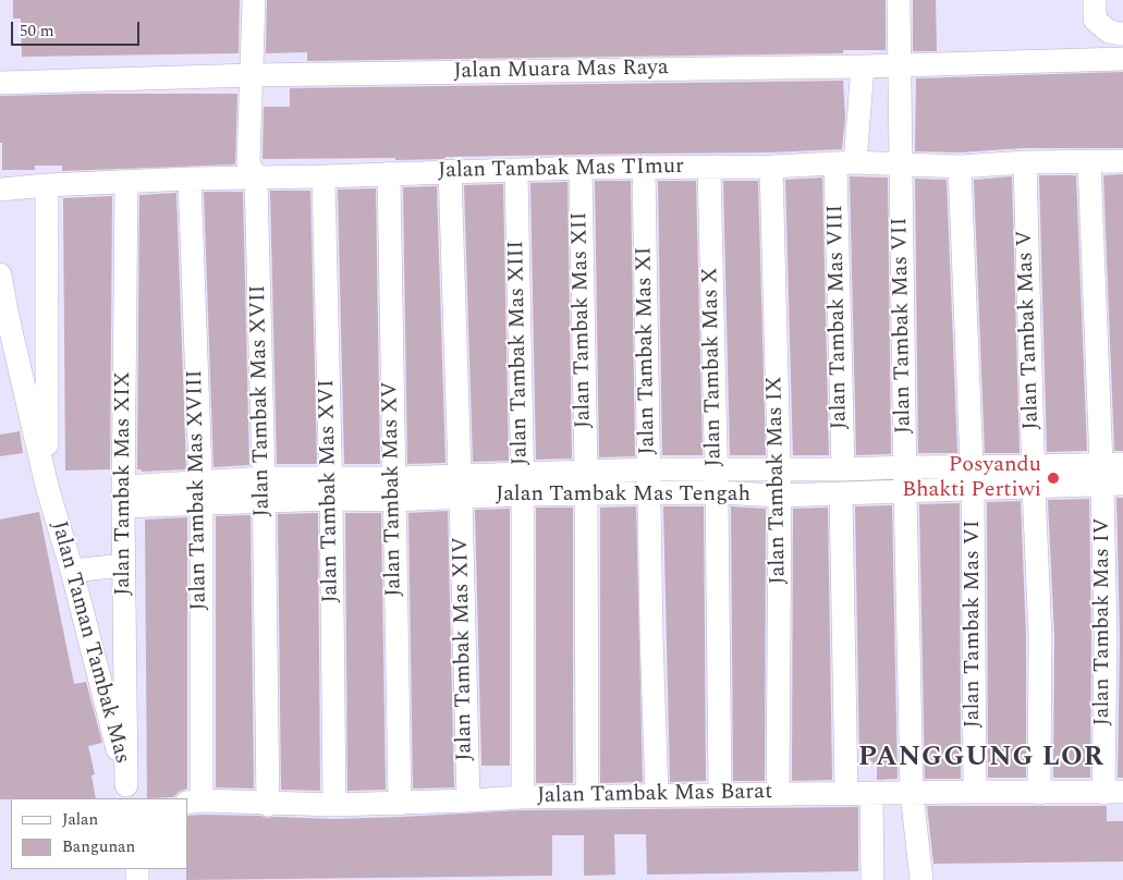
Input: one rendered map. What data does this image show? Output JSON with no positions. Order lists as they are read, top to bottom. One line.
{"streets":{"street":["Jalan Muara Mas Raya","Jalan Tambak Mas TImur","Jalan Tambak Mas VIII","Jalan Tambak Mas XII","Jalan Tambak Mas VII","Jalan Tambak Mas V","Jalan Tambak Mas XI","Jalan Tambak Mas XIII","Jalan Tambak Mas X","Jalan Tambak Mas XVII","Jalan Tambak Mas IX","Jalan Tambak Mas XIX","Jalan Tambak Mas XV","Jalan Tambak Mas XVIII","Jalan Tambak Mas XVI","Jalan Tambak Mas Tengah","Jalan Tambak Mas IV","Jalan Tambak Mas VI","Jalan Taman Tambak Mas","Jalan Tambak Mas XIV","Jalan Tambak Mas Barat"]},"crossings":[["Jalan Muara Mas Raya","Jalan Tambak Mas VIII"],["Jalan Muara Mas Raya","Jalan Tambak Mas VII"],["Jalan Muara Mas Raya","Jalan Tambak Mas XVII"],["Jalan Tambak Mas TImur","Jalan Tambak Mas VIII"],["Jalan Tambak Mas TImur","Jalan Tambak Mas XII"],["Jalan Tambak Mas TImur","Jalan Tambak Mas VII"],["Jalan Tambak Mas TImur","Jalan Tambak Mas V"],["Jalan Tambak Mas TImur","Jalan Tambak Mas XI"],["Jalan Tambak Mas TImur","Jalan Tambak Mas XIII"],["Jalan Tambak Mas TImur","Jalan Tambak Mas X"],["Jalan Tambak Mas TImur","Jalan Tambak Mas XVII"],["Jalan Tambak Mas TImur","Jalan Tambak Mas IX"],["Jalan Tambak Mas TImur","Jalan Tambak Mas XIX"],["Jalan Tambak Mas TImur","Jalan Tambak Mas XV"],["Jalan Tambak Mas TImur","Jalan Tambak Mas XVIII"],["Jalan Tambak Mas TImur","Jalan Tambak Mas XVI"],["Jalan Tambak Mas TImur","Jalan Tambak Mas IV"],["Jalan Tambak Mas TImur","Jalan Tambak Mas VI"],["Jalan Tambak Mas TImur","Jalan Taman Tambak Mas"],["Jalan Tambak Mas TImur","Jalan Tambak Mas XIV"],["Jalan Tambak Mas VIII","Jalan Tambak Mas Tengah"],["Jalan Tambak Mas XII","Jalan Tambak Mas Tengah"],["Jalan Tambak Mas XII","Jalan Tambak Mas Barat"],["Jalan Tambak Mas VII","Jalan Tambak Mas Tengah"],["Jalan Tambak Mas VII","Jalan Tambak Mas Barat"],["Jalan Tambak Mas V","Jalan Tambak Mas Tengah"],["Jalan Tambak Mas V","Jalan Tambak Mas Barat"],["Jalan Tambak Mas XI","Jalan Tambak Mas Tengah"],["Jalan Tambak Mas XI","Jalan Tambak Mas Barat"],["Jalan Tambak Mas XIII","Jalan Tambak Mas Tengah"],["Jalan Tambak Mas XIII","Jalan Tambak Mas Barat"],["Jalan Tambak Mas X","Jalan Tambak Mas Tengah"],["Jalan Tambak Mas X","Jalan Tambak Mas Barat"],["Jalan Tambak Mas XVII","Jalan Tambak Mas Tengah"],["Jalan Tambak Mas XVII","Jalan Tambak Mas Barat"],["Jalan Tambak Mas IX","Jalan Tambak Mas Tengah"],["Jalan Tambak Mas IX","Jalan Tambak Mas Barat"],["Jalan Tambak Mas XIX","Jalan Tambak Mas Tengah"],["Jalan Tambak Mas XIX","Jalan Taman Tambak Mas"],["Jalan Tambak Mas XV","Jalan Tambak Mas Tengah"],["Jalan Tambak Mas XV","Jalan Tambak Mas Barat"],["Jalan Tambak Mas XVIII","Jalan Tambak Mas Tengah"],["Jalan Tambak Mas XVIII","Jalan Tambak Mas Barat"],["Jalan Tambak Mas XVI","Jalan Tambak Mas Tengah"],["Jalan Tambak Mas XVI","Jalan Tambak Mas Barat"],["Jalan Tambak Mas Tengah","Jalan Tambak Mas IV"],["Jalan Tambak Mas Tengah","Jalan Tambak Mas VI"],["Jalan Tambak Mas Tengah","Jalan Tambak Mas XIV"],["Jalan Tambak Mas IV","Jalan Tambak Mas Barat"],["Jalan Tambak Mas VI","Jalan Tambak Mas Barat"],["Jalan Tambak Mas XIV","Jalan Tambak Mas Barat"]],"districts":["PANGGUNG LOR"],"places":["Posyandu Bhakti Pertiwi"],"legend":["Jalan","Bangunan"],"scale_bar":"50 m"}
